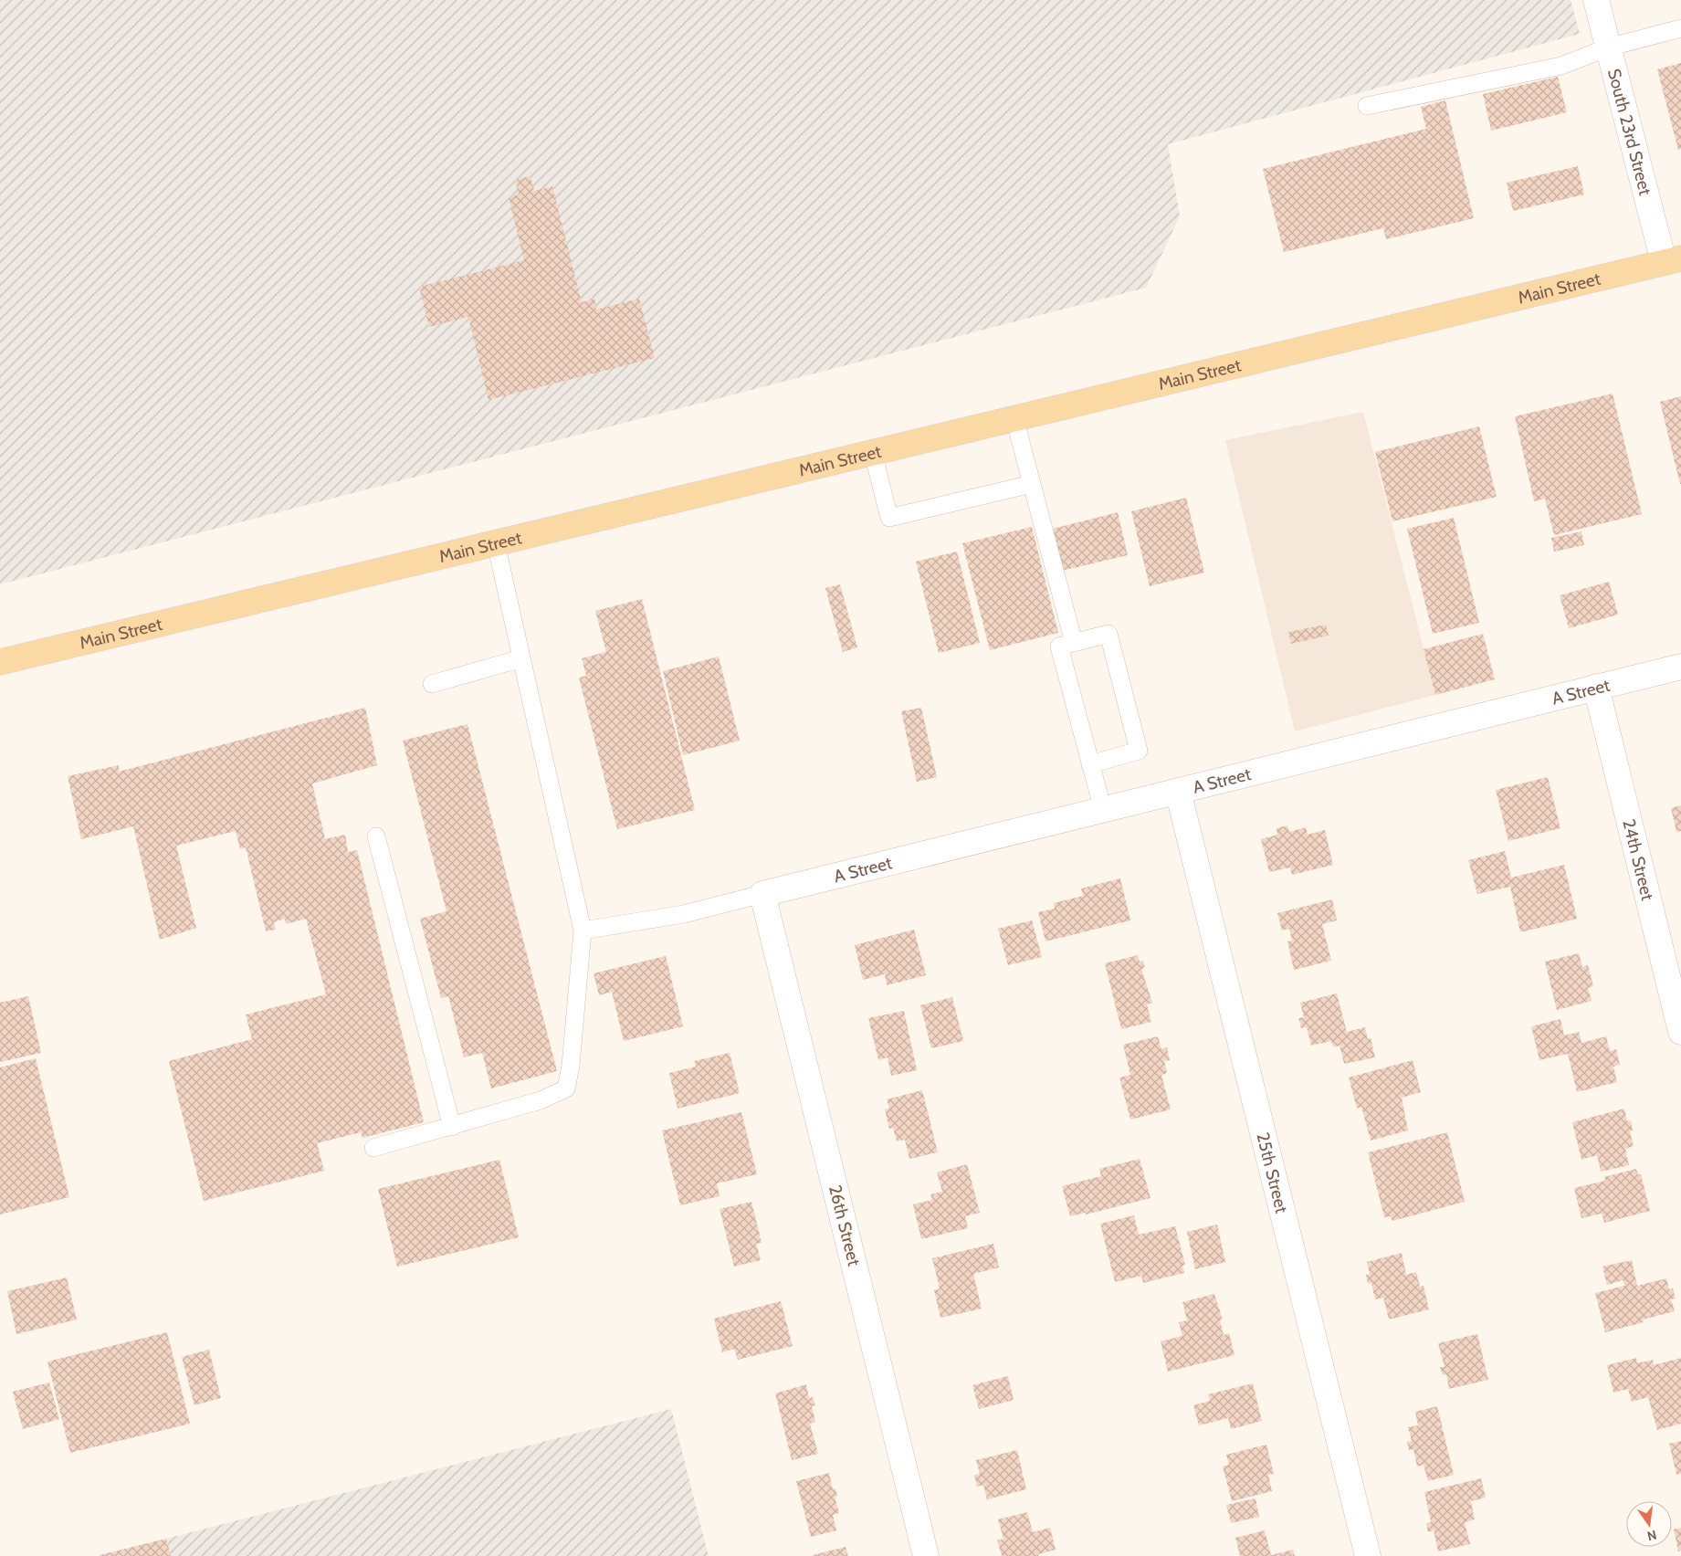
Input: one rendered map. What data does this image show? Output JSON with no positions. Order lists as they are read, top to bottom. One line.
{"streets":{"main road":["Main Street"],"street":["South 23rd Street","A Street","24th Street","25th Street","26th Street"]},"crossings":[["South 23rd Street","Main Street"],["A Street","24th Street"],["A Street","25th Street"],["A Street","26th Street"]],"north":"bottom"}
